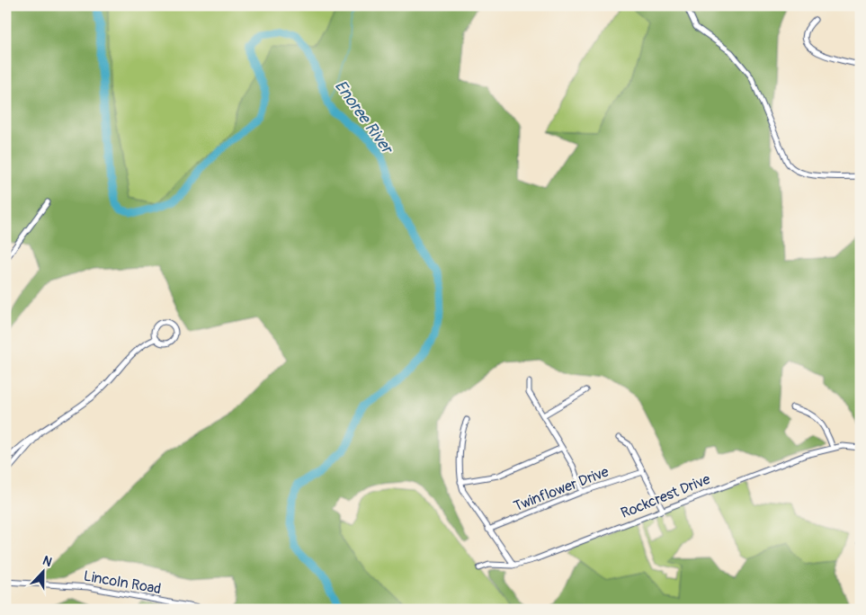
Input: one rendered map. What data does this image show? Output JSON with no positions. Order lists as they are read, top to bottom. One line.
{"streets":{"street":["Twinflower Drive","Rockcrest Drive","Lincoln Road"]},"water":["Enoree River"],"north":"top"}
